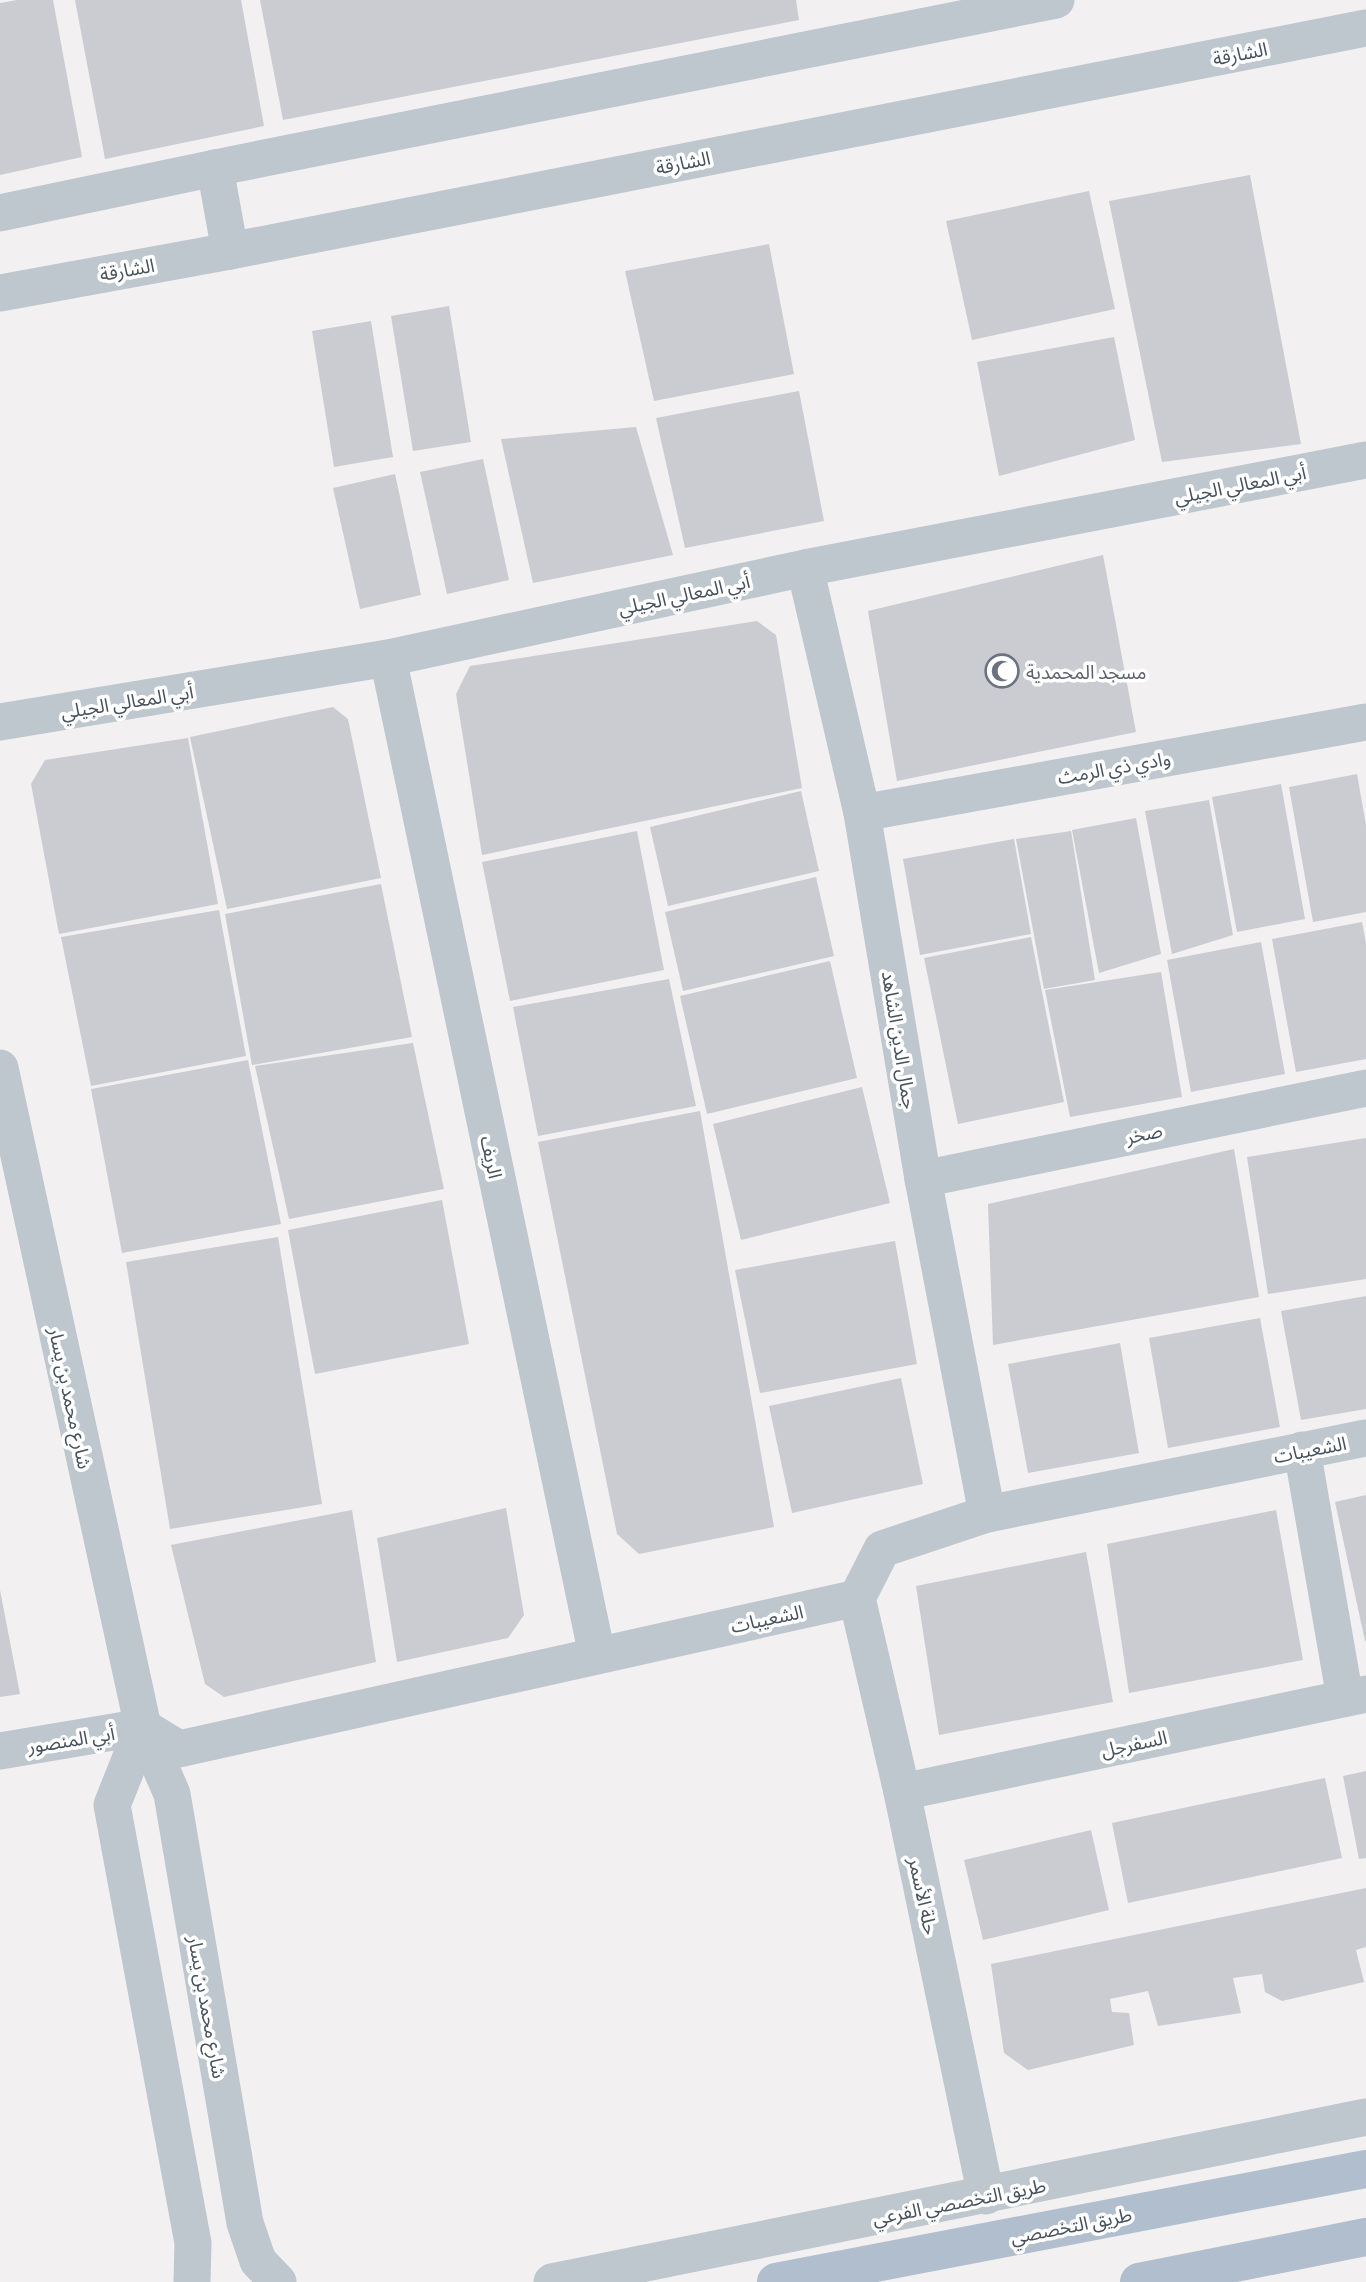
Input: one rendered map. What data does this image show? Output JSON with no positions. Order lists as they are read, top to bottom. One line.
{"streets":{"main road":["طريق التخصصي"],"street":["الشارقة","أبي المعالي الجيلي","وادي ذي الرمث","جمال الدين الشاهد","صخر","الريف","شارع محمد بن يسار","الشعيبات","أبي المنصور","السفرجل","حلة الأسمر","طريق التخصصي الفرعي"]},"crossings":[["أبي المعالي الجيلي","جمال الدين الشاهد"],["أبي المعالي الجيلي","الريف"],["وادي ذي الرمث","جمال الدين الشاهد"],["جمال الدين الشاهد","صخر"],["جمال الدين الشاهد","الشعيبات"],["الريف","الشعيبات"],["شارع محمد بن يسار","الشعيبات"],["شارع محمد بن يسار","أبي المنصور"],["الشعيبات","أبي المنصور"],["الشعيبات","حلة الأسمر"],["السفرجل","حلة الأسمر"],["حلة الأسمر","طريق التخصصي الفرعي"]],"places":{"mosque":["مسجد المحمدية"]}}
